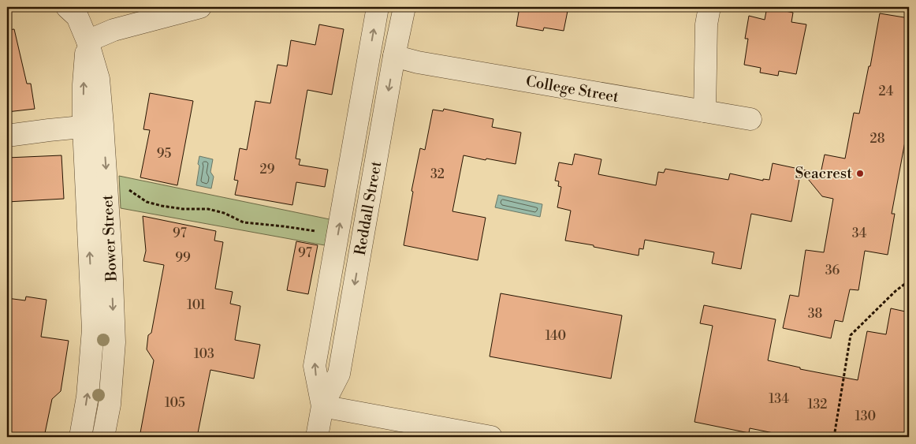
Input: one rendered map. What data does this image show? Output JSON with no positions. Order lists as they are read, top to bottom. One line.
{"streets":{"street":["College Street","Reddall Street","Bower Street"]},"crossings":[["College Street","Reddall Street"]],"places":["Seacrest"],"house_numbers":["24","28","95","29","32","97","34","97","99","36","101","38","140","103","134","105","132","130"]}
